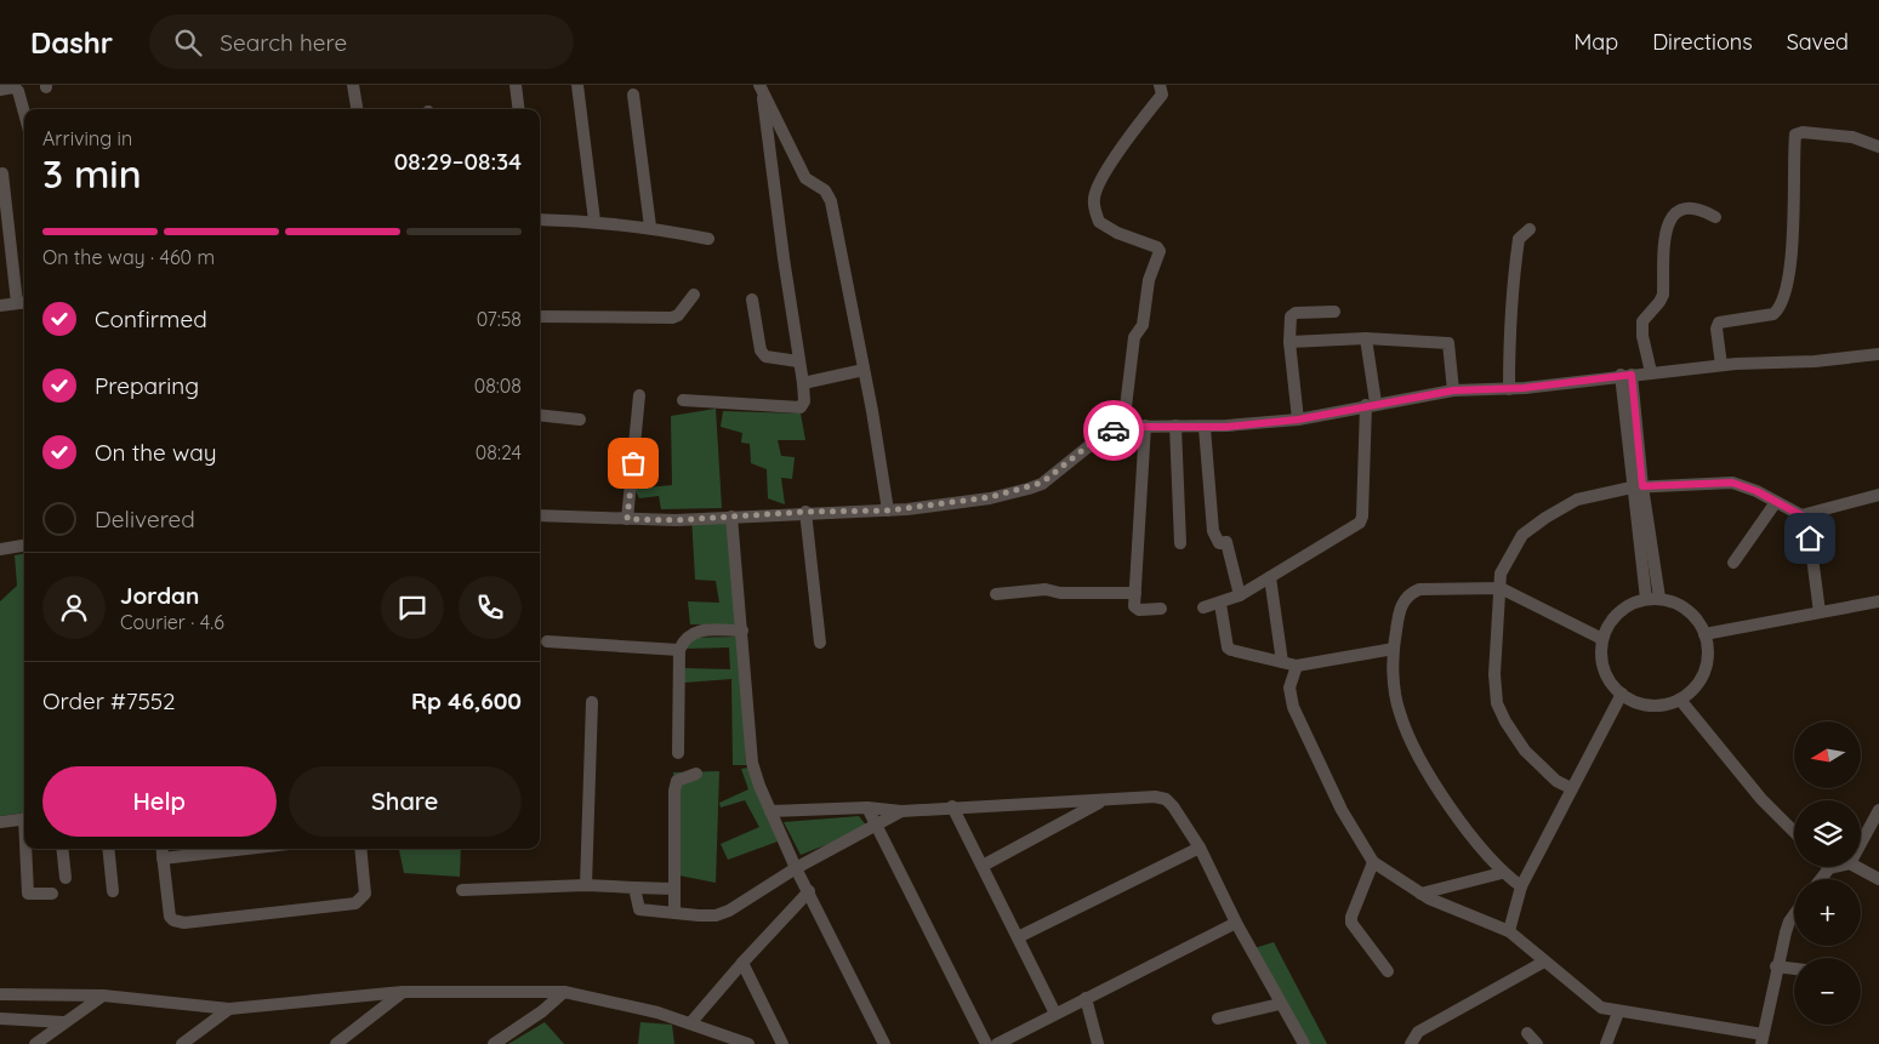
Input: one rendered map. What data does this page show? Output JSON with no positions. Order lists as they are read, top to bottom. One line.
{"north":"left","page":{"header":"Dashr","search":"Search here","nav":["Map","Directions","Saved"],"heading":["3 min","Arriving in","08:29–08:34"],"panel":["Jordan","Courier · 4.6","Order #7552","Rp 46,600"],"bar":"On the way · 460 m","list":[["Confirmed","07:58"],["Preparing","08:08"],["On the way","08:24"],"Delivered"],"map_buttons":["+","−"],"buttons":["Help","Share"]}}
